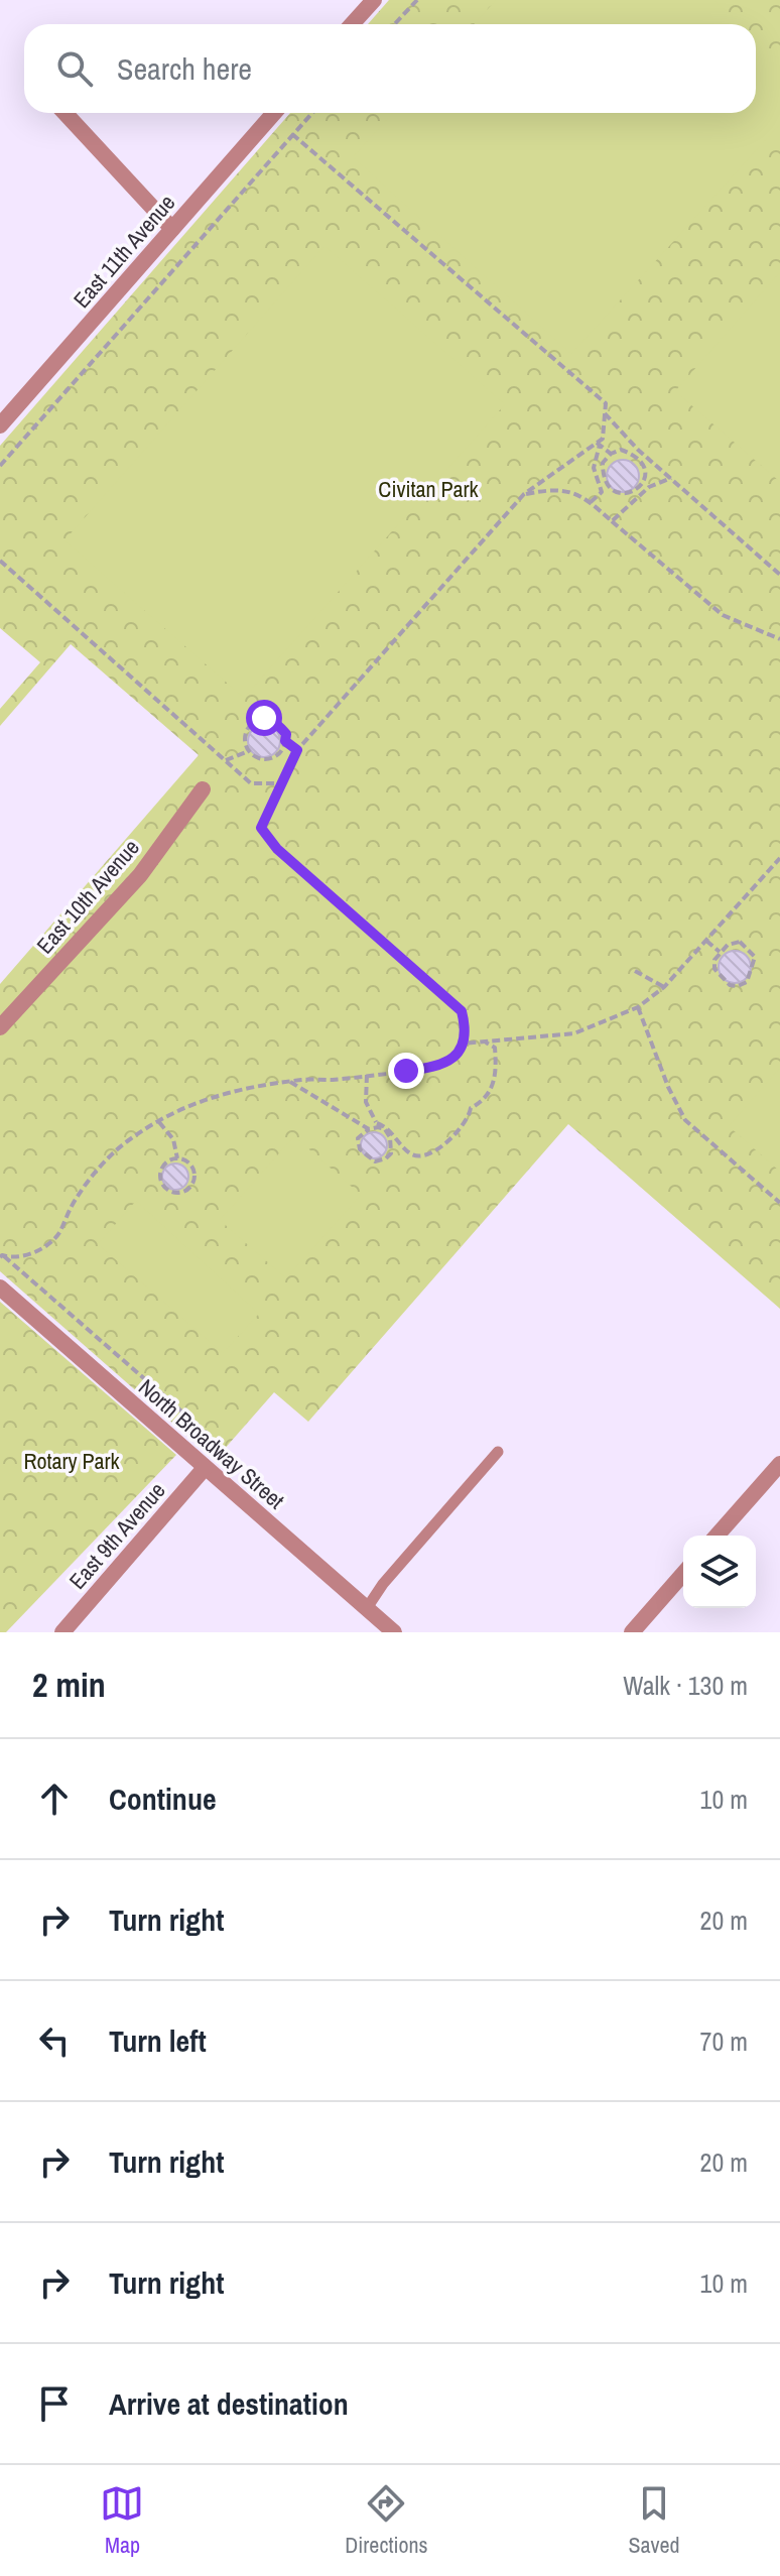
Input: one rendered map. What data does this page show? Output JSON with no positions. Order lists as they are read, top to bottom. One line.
{"streets":{"street":["East 11th Avenue","East 10th Avenue","North Broadway Street","East 9th Avenue"]},"crossings":[["North Broadway Street","East 9th Avenue"]],"parks":["Civitan Park","Rotary Park"],"page":{"search":"Search here","heading":["2 min","Walk · 130 m"],"list":[["Continue","10 m"],["Turn right","20 m"],["Turn left","70 m"],["Turn right","20 m"],["Turn right","10 m"],"Arrive at destination"],"nav":["Map","Directions","Saved"]}}
